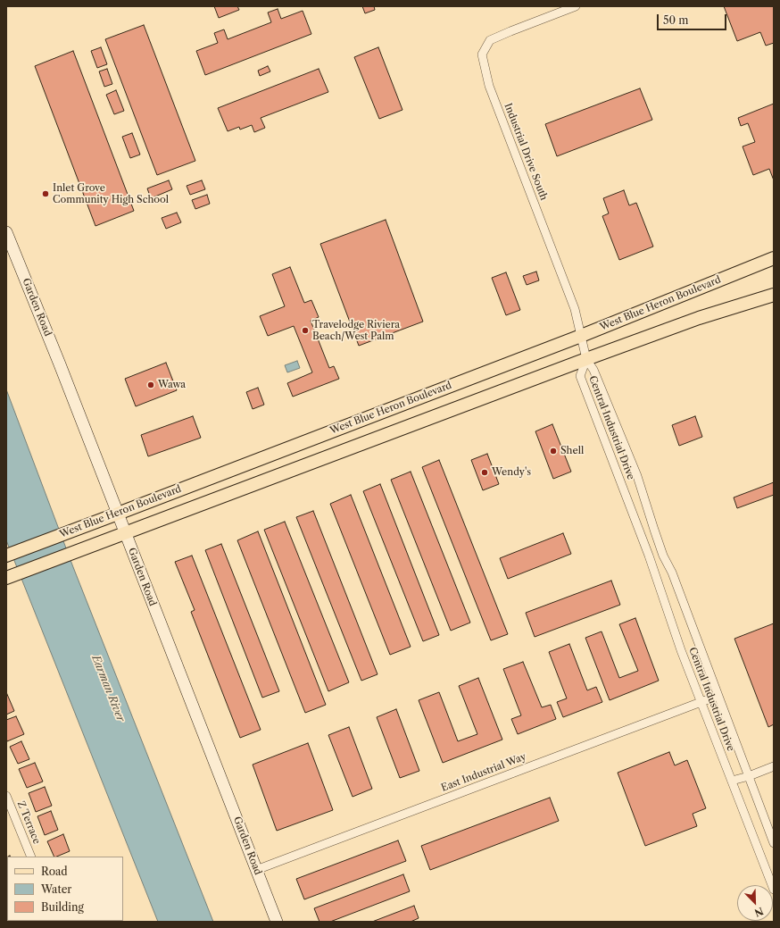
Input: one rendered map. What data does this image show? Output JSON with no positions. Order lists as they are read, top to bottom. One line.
{"streets":{"main road":["West Blue Heron Boulevard"],"street":["Industrial Drive South","Garden Road","Central Industrial Drive","East Industrial Way","Z Terrace"]},"crossings":[["Industrial Drive South","West Blue Heron Boulevard"],["Industrial Drive South","Central Industrial Drive"],["West Blue Heron Boulevard","Garden Road"],["Garden Road","East Industrial Way"],["Central Industrial Drive","East Industrial Way"]],"water":["Earman River"],"places":["Inlet Grove Community High School","Travelodge Riviera Beach/West Palm","Wawa","Shell","Wendy's"],"legend":["Road","Water","Building"],"scale_bar":"50 m","north":"bottom right"}
